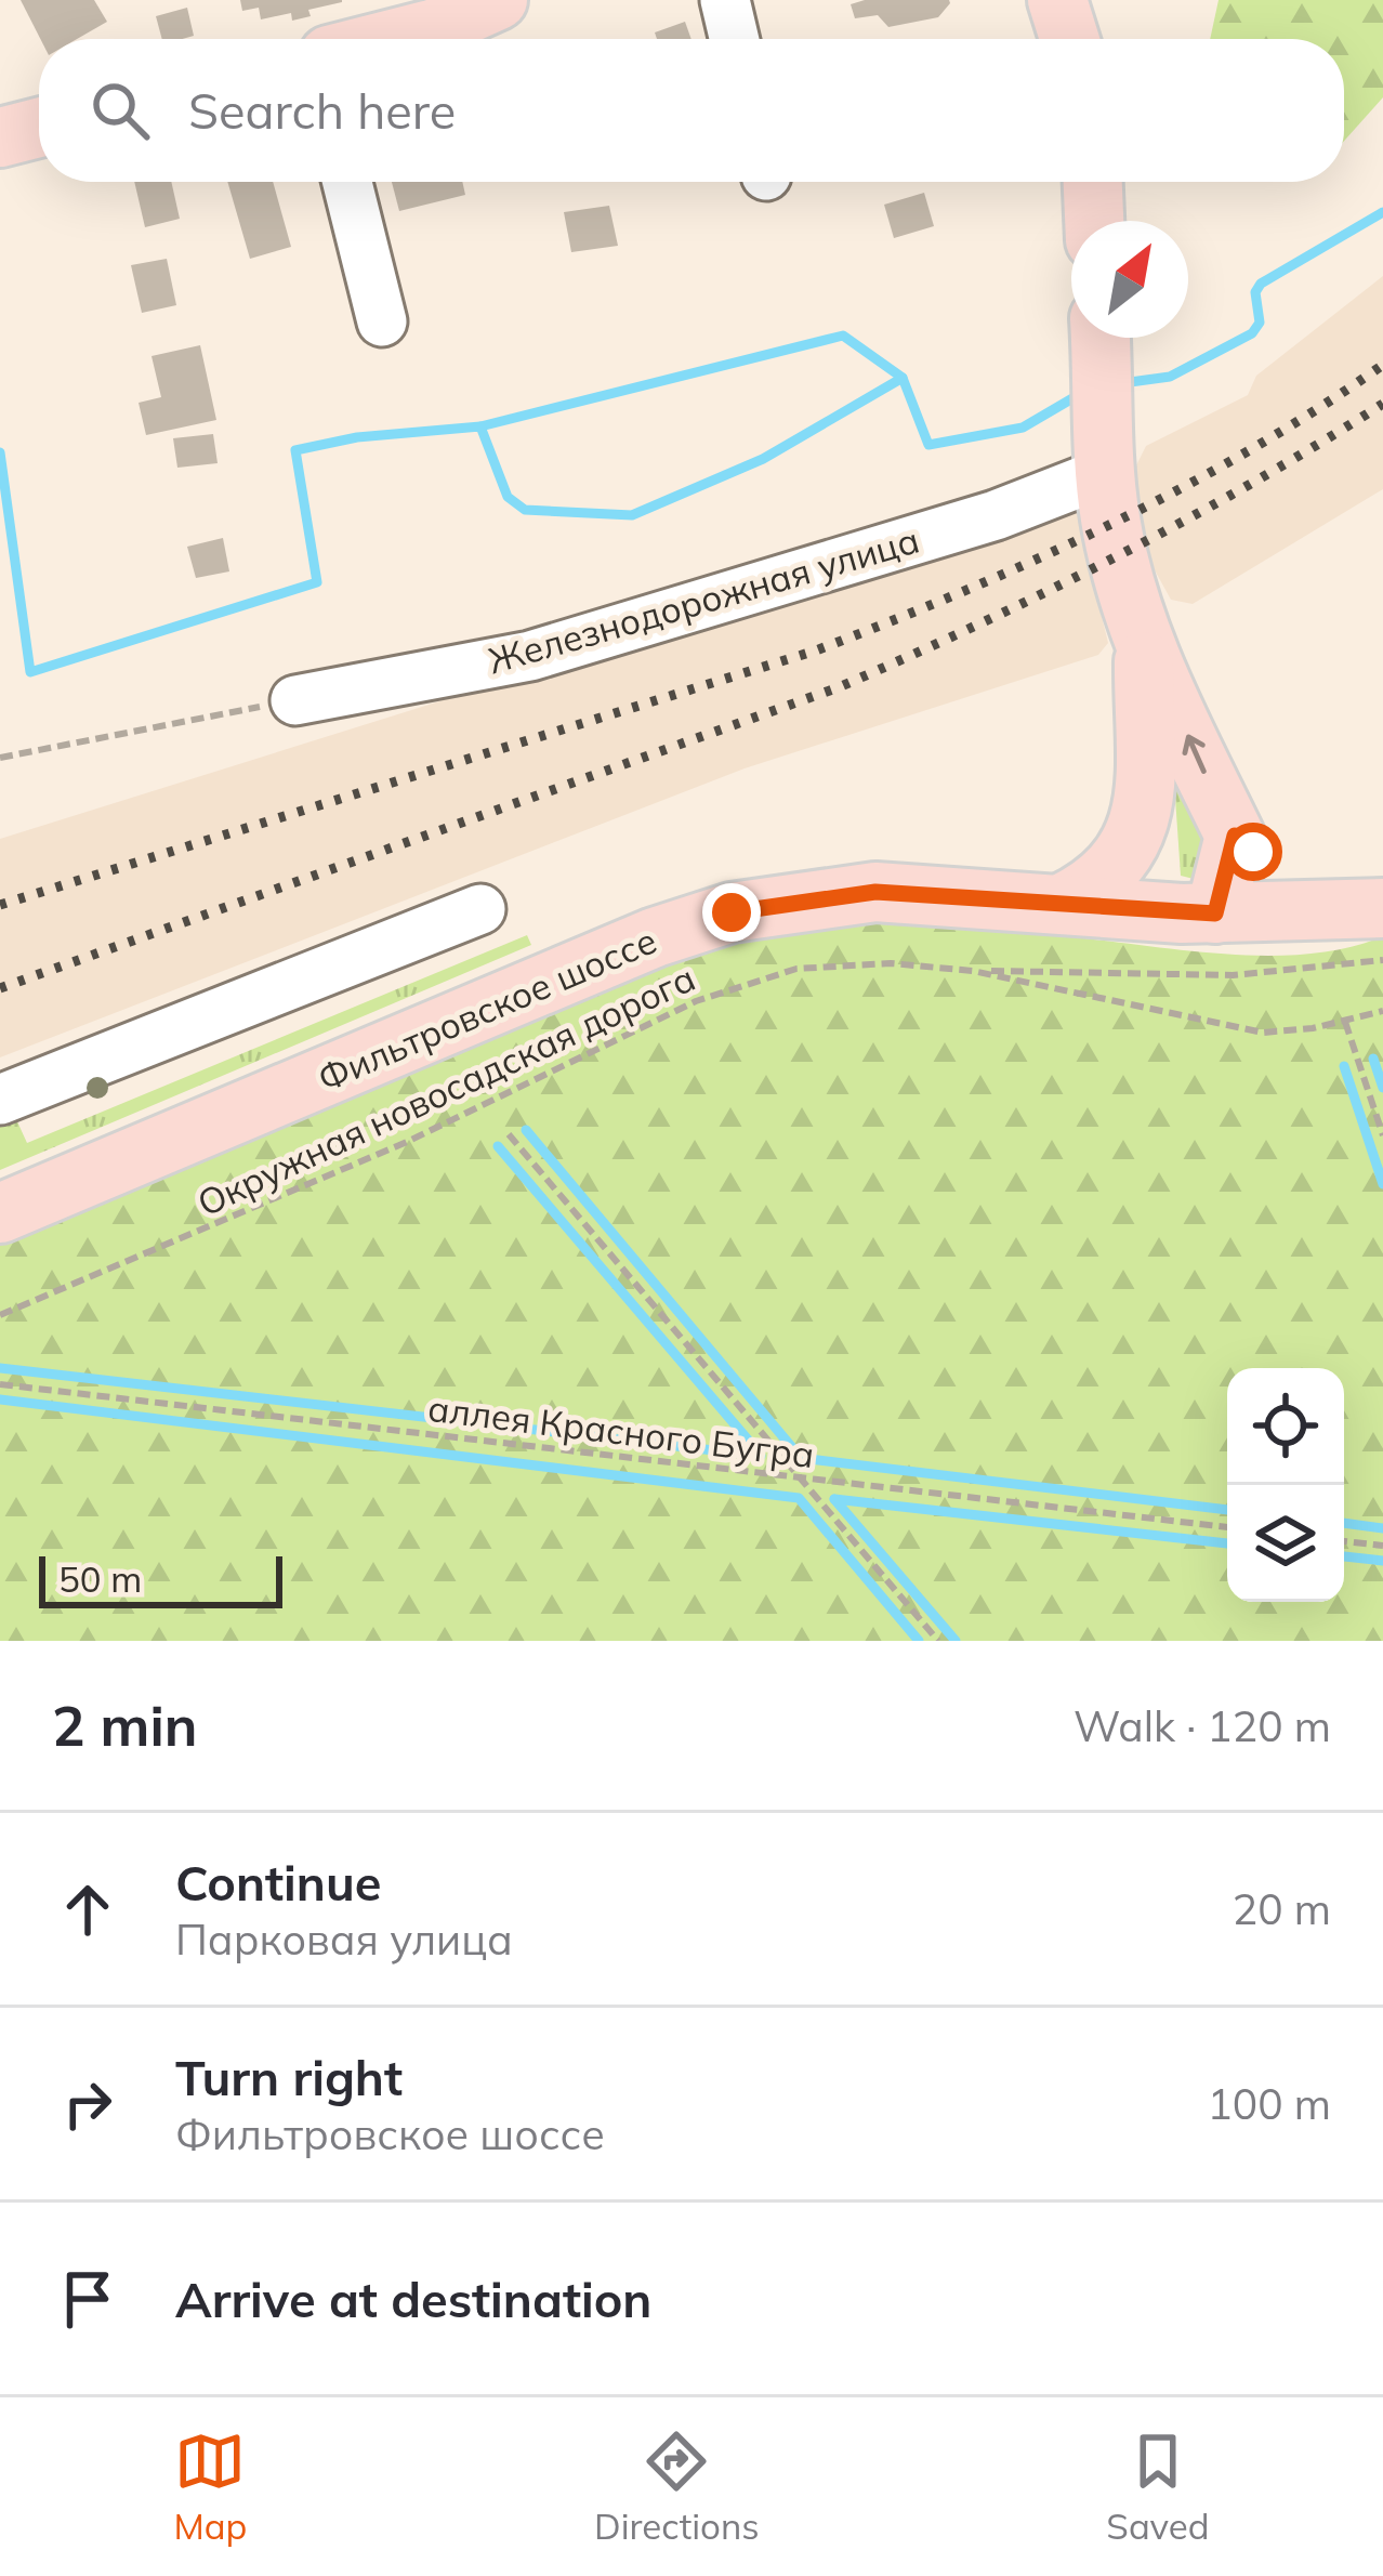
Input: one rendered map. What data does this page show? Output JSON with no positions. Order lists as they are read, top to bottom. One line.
{"streets":{"main road":["Фильтровское шоссе"],"street":["Железнодорожная улица"],"path":["Окружная новосадская дорога","аллея Красного Бугра"]},"scale_bar":"50 m","north":"top right","page":{"search":"Search here","scale":"50 m","heading":["2 min","Walk · 120 m"],"list":[["Continue","Парковая улица","20 m"],["Turn right","Фильтровское шоссе","100 m"],"Arrive at destination"],"nav":["Map","Directions","Saved"]}}
